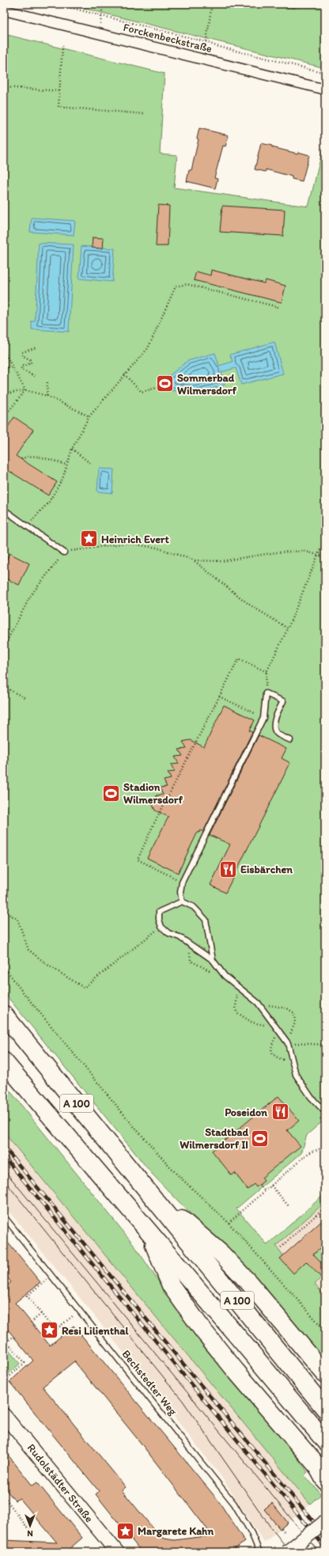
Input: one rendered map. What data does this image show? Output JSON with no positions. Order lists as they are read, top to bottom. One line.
{"streets":{"highway":["A 100"],"street":["Forckenbeckstraße","Rudolstädter Straße"],"lane":["Bechstedter Weg"]},"places":{"sports":["Sommerbad Wilmersdorf","Stadion Wilmersdorf","Stadtbad Wilmersdorf II"],"place":["Heinrich Evert","Resi Lilienthal","Margarete Kahn"],"restaurant":["Eisbärchen","Poseidon"]},"north":"bottom"}
